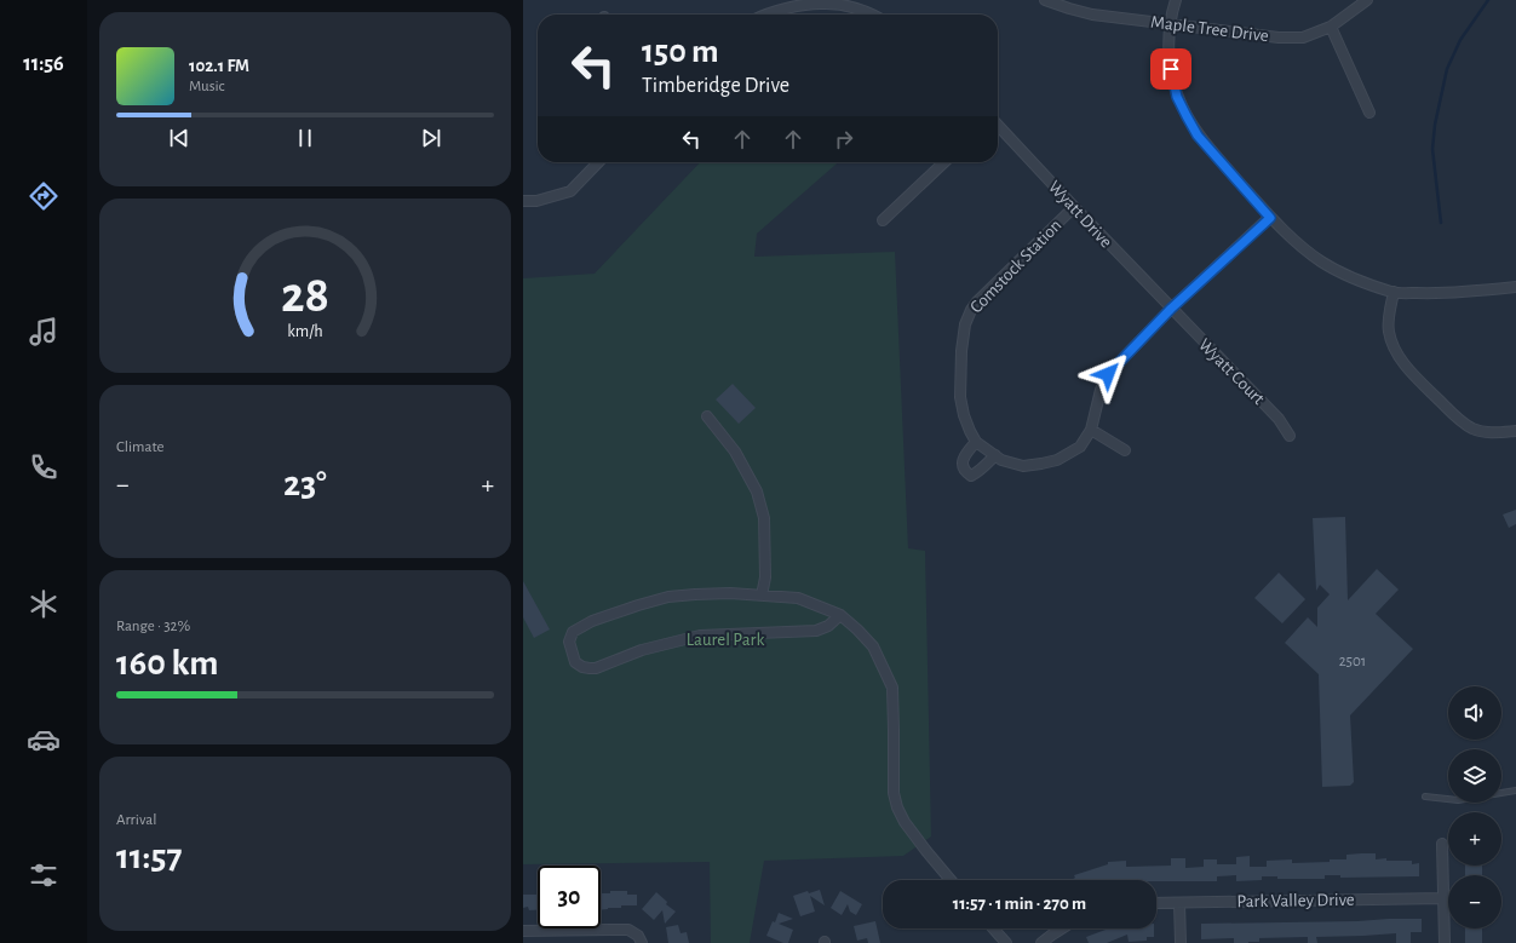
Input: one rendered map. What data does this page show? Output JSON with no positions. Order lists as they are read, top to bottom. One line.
{"streets":{"street":["Maple Tree Drive","Wyatt Drive","Comstock Station","Wyatt Court","Park Valley Drive"]},"crossings":[["Wyatt Drive","Comstock Station"],["Wyatt Drive","Wyatt Court"]],"parks":["Laurel Park"],"house_numbers":["2501"],"page":{"tabs":"11:56","turn":["150 m","Timberidge Drive"],"song":["102.1 FM","Music"],"tile":["Climate",["Range · 32%","160 km"],["Arrival","11:57"]],"heat":["−","23°","+"],"map_buttons":["+","−"],"limit":"30","trip":"11:57 · 1 min · 270 m","gauge":["28","km/h"]}}
